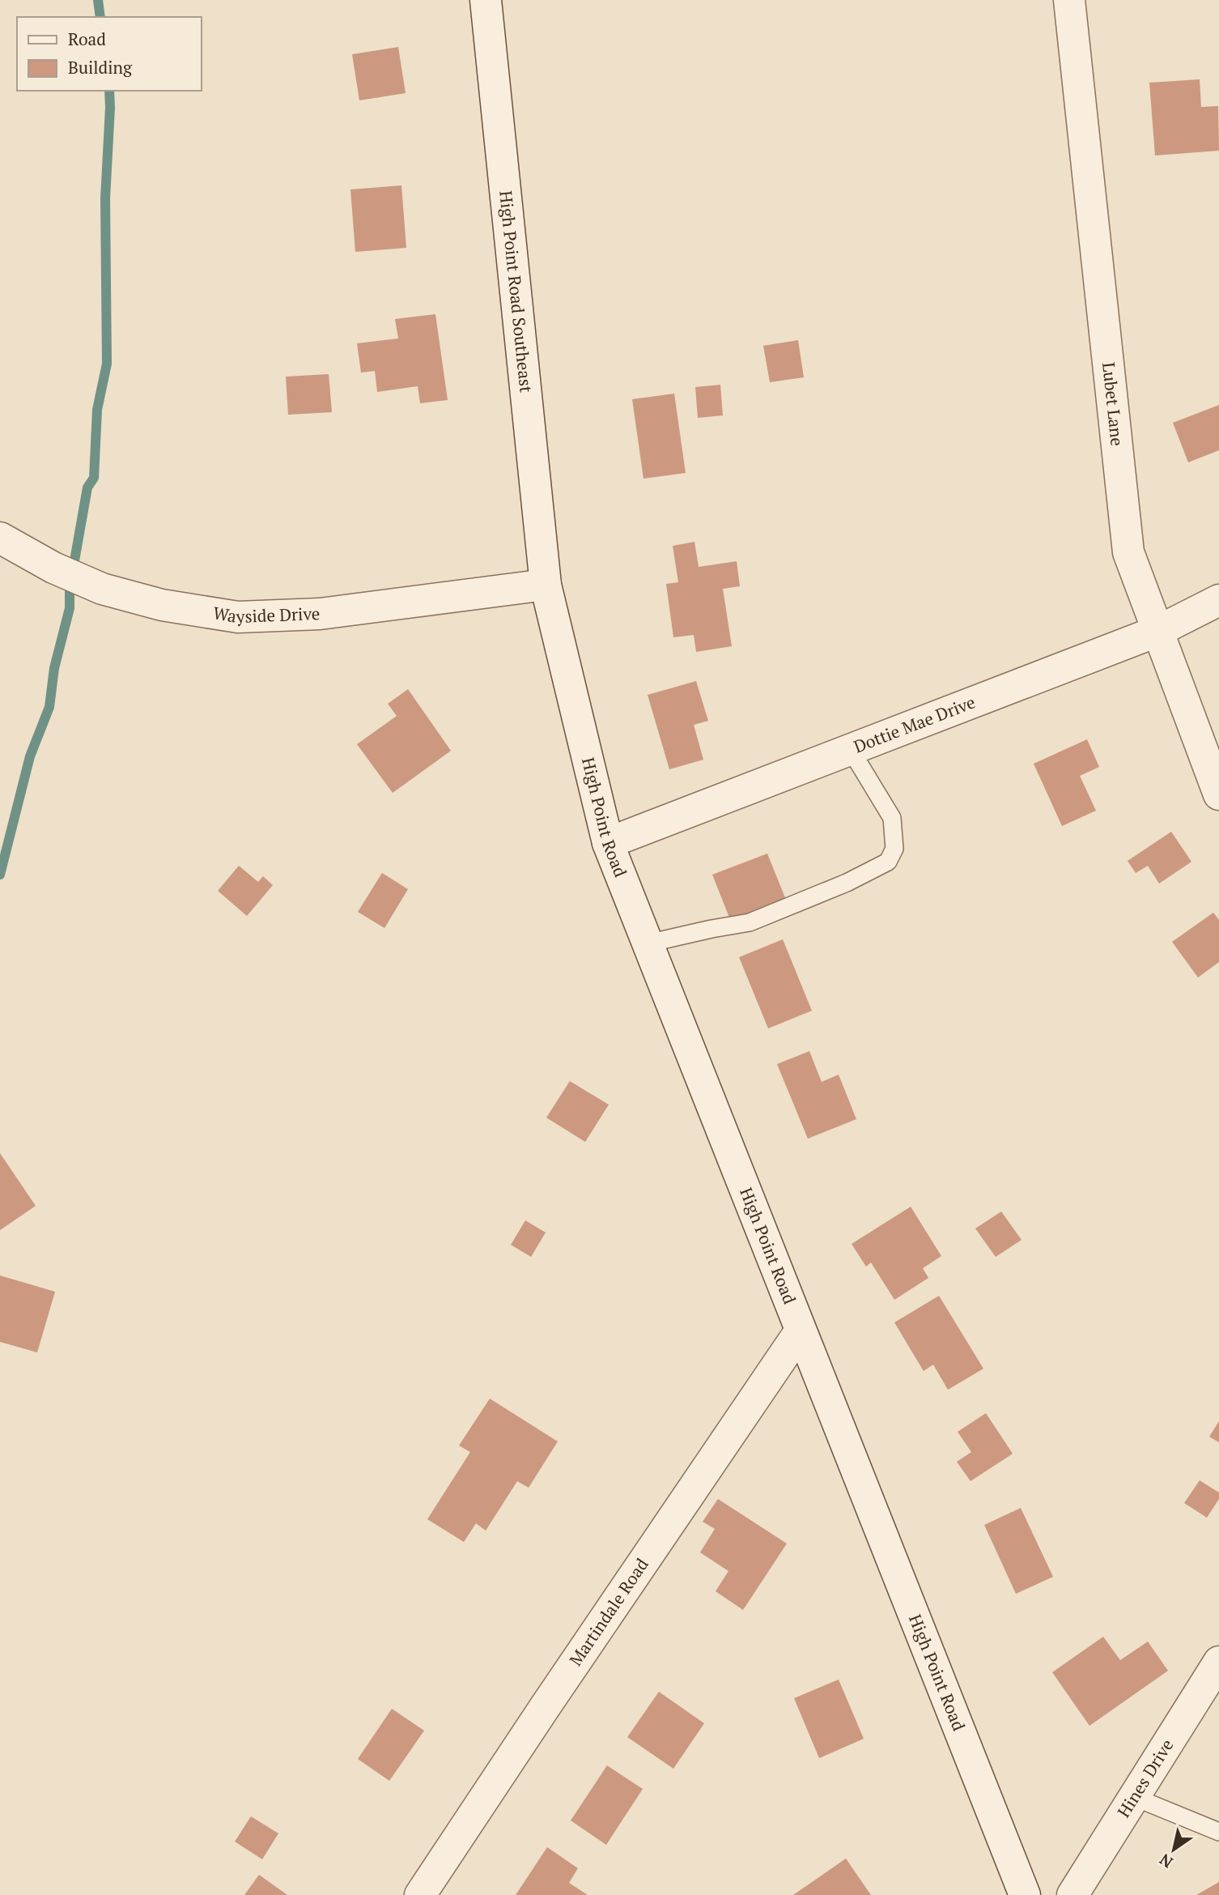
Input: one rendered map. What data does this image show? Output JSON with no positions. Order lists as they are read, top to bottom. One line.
{"streets":{"street":["High Point Road Southeast","Lubet Lane","Wayside Drive","Dottie Mae Drive","High Point Road","Martindale Road","Hines Drive"]},"crossings":[["High Point Road Southeast","Wayside Drive"],["High Point Road Southeast","High Point Road"],["Lubet Lane","Dottie Mae Drive"],["Wayside Drive","High Point Road"],["Dottie Mae Drive","High Point Road"],["High Point Road","Martindale Road"]],"legend":["Road","Building"],"north":"bottom left"}
